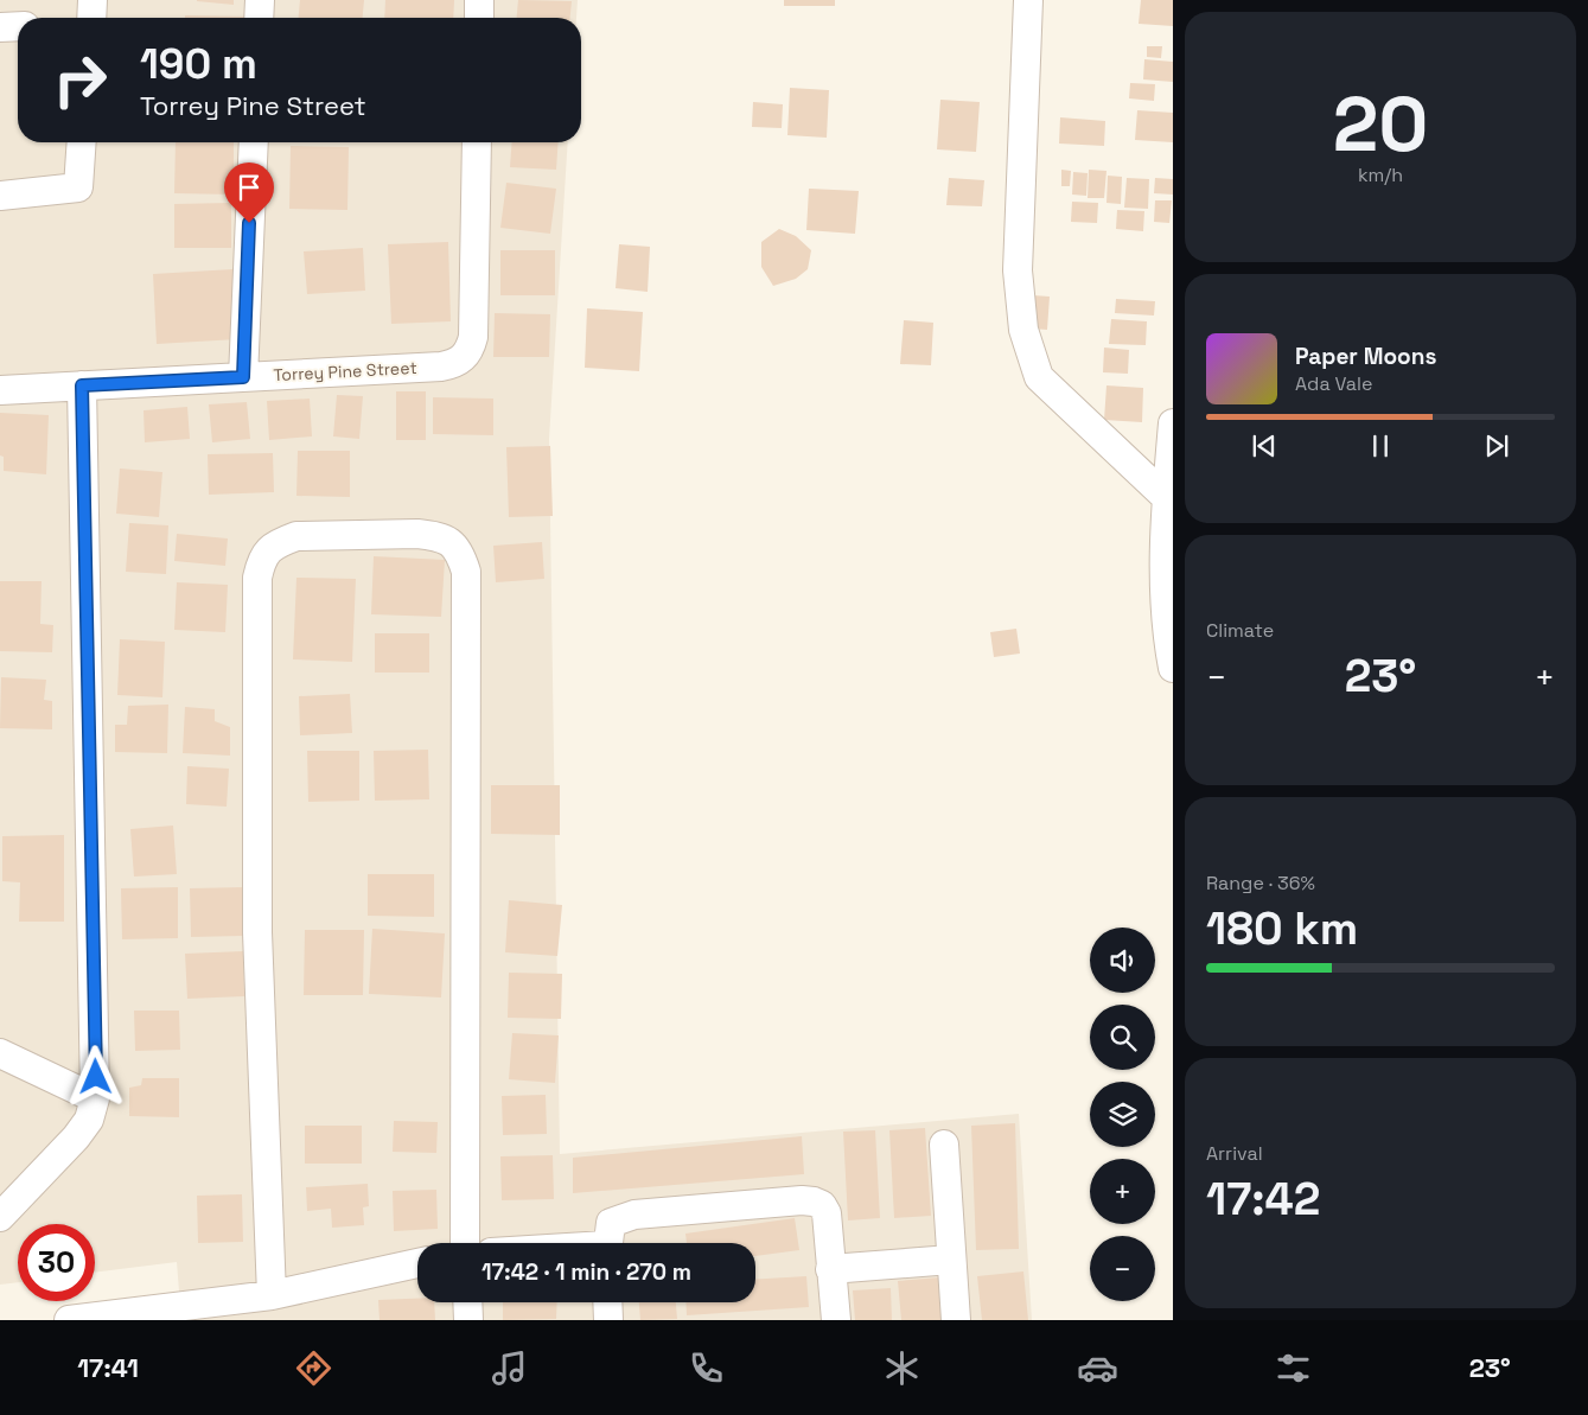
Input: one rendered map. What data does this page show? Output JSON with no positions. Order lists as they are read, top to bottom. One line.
{"streets":{"street":["Torrey Pine Street"]},"page":{"tile":[["20","km/h"],"Climate",["Range · 36%","180 km"],["Arrival","17:42"]],"turn":["190 m","Torrey Pine Street"],"song":["Paper Moons","Ada Vale"],"heat":["−","23°","+"],"map_buttons":["+","−"],"limit":"30","trip":"17:42 · 1 min · 270 m","tabs":["17:41","23°"]}}
